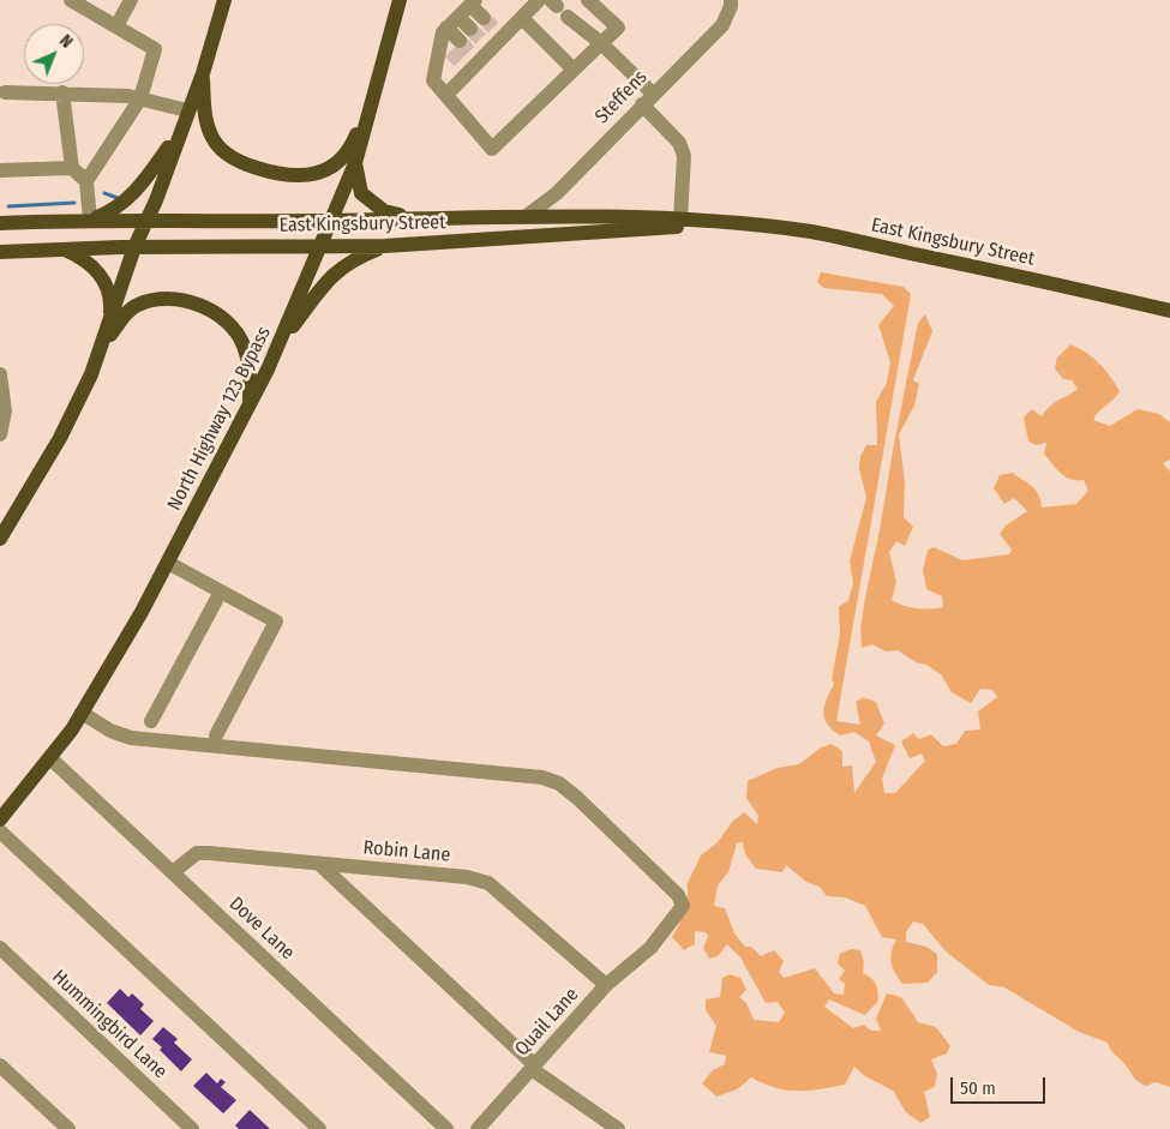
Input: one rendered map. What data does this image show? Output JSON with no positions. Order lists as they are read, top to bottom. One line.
{"streets":{"main road":["East Kingsbury Street","North Highway 123 Bypass"],"street":["Steffens","Robin Lane","Dove Lane","Quail Lane","Hummingbird Lane"]},"crossings":[["Steffens","East Kingsbury Street"],["East Kingsbury Street","North Highway 123 Bypass"],["North Highway 123 Bypass","Dove Lane"],["North Highway 123 Bypass","Quail Lane"],["Robin Lane","Dove Lane"],["Robin Lane","Quail Lane"]],"scale_bar":"50 m","north":"top right"}
